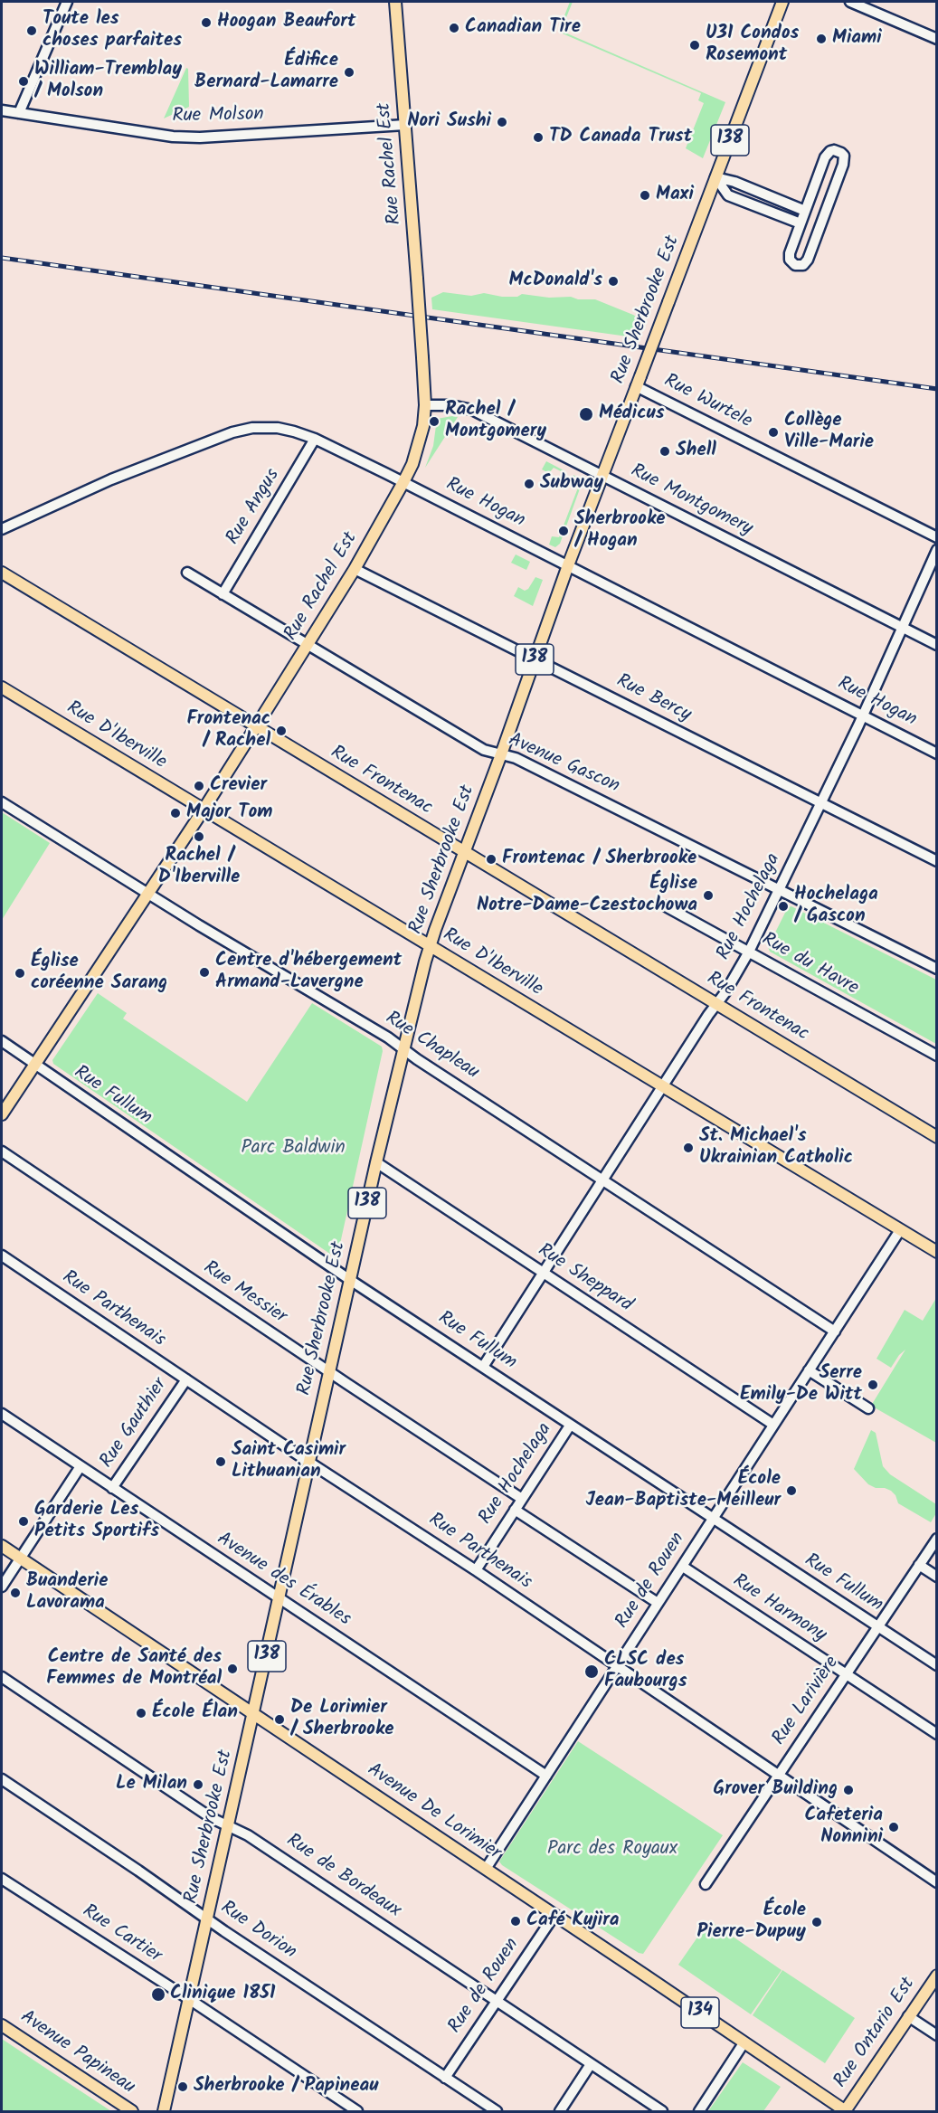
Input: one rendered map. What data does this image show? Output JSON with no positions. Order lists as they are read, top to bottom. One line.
{"streets":{"main road":["138","Rue Rachel Est","Rue Sherbrooke Est","Rue D'Iberville","Rue Frontenac","Avenue De Lorimier","134","Rue Ontario Est","Avenue Papineau"],"street":["Rue Molson","Rue Wurtele","Rue Montgomery","Rue Hogan","Rue Angus","Rue Bercy","Avenue Gascon","Rue Hochelaga","Rue du Havre","Rue Chapleau","Rue Fullum","Rue Sheppard","Rue Messier","Rue Parthenais","Rue Gauthier","Avenue des Érables","Rue de Rouen","Rue Harmony","Rue Larivière","Rue de Bordeaux","Rue Dorion","Rue Cartier"]},"crossings":[["Rue Molson","Rue Rachel Est"],["Rue Rachel Est","Rue Montgomery"],["Rue Rachel Est","Rue Hogan"],["Rue Rachel Est","Rue Bercy"],["Rue Rachel Est","Rue D'Iberville"],["Rue Rachel Est","Avenue Gascon"],["Rue Rachel Est","Rue Frontenac"],["Rue Rachel Est","Rue Chapleau"],["Rue Rachel Est","Rue Fullum"],["Rue Sherbrooke Est","Rue Wurtele"],["Rue Sherbrooke Est","Rue Montgomery"],["Rue Sherbrooke Est","Rue Hogan"],["Rue Sherbrooke Est","Rue Bercy"],["Rue Sherbrooke Est","Rue D'Iberville"],["Rue Sherbrooke Est","Avenue Gascon"],["Rue Sherbrooke Est","Rue Frontenac"],["Rue Sherbrooke Est","Rue Chapleau"],["Rue Sherbrooke Est","Rue Fullum"],["Rue Sherbrooke Est","Rue Sheppard"],["Rue Sherbrooke Est","Rue Messier"],["Rue Sherbrooke Est","Rue Parthenais"],["Rue Sherbrooke Est","Avenue des Érables"],["Rue Sherbrooke Est","Avenue De Lorimier"],["Rue Sherbrooke Est","Rue de Bordeaux"],["Rue Sherbrooke Est","Rue Dorion"],["Rue Sherbrooke Est","Rue Cartier"],["Rue Montgomery","Rue Hochelaga"],["Rue Hogan","Rue Angus"],["Rue Hogan","Rue Hochelaga"],["Rue Angus","Avenue Gascon"],["Rue Bercy","Rue Hochelaga"],["Rue D'Iberville","Rue Hochelaga"],["Rue D'Iberville","Rue de Rouen"],["Avenue Gascon","Rue Hochelaga"],["Rue Frontenac","Rue Hochelaga"],["Rue Hochelaga","Rue du Havre"],["Rue Hochelaga","Rue Chapleau"],["Rue Hochelaga","Rue Fullum"],["Rue Hochelaga","Rue Sheppard"],["Rue Hochelaga","Rue Messier"],["Rue Hochelaga","Rue Parthenais"],["Rue Chapleau","Rue de Rouen"],["Rue Fullum","Rue de Rouen"],["Rue Fullum","Rue Larivière"],["Rue Sheppard","Rue de Rouen"],["Rue Parthenais","Rue Gauthier"],["Rue Parthenais","Rue de Rouen"],["Rue Parthenais","Rue Larivière"],["Rue Gauthier","Avenue des Érables"],["Rue Gauthier","Avenue De Lorimier"],["Avenue des Érables","Rue de Rouen"],["Rue de Rouen","Rue Harmony"],["Rue de Rouen","Avenue De Lorimier"],["Rue de Rouen","Rue de Bordeaux"],["Rue de Rouen","Rue Dorion"],["Rue Harmony","Rue Larivière"],["Avenue De Lorimier","Rue Ontario Est"]],"parks":["Parc Baldwin","Parc des Royaux"],"places":["Hoogan Beaufort","Canadian Tire","Toute les choses parfaites","Miami","U31 Condos Rosemont","Édifice Bernard-Lamarre","William-Tremblay / Molson","Nori Sushi","TD Canada Trust","Maxi","McDonald's","Médicus","Rachel / Montgomery","Collège Ville-Marie","Shell","Subway","Sherbrooke / Hogan","Frontenac / Rachel","Crevier","Major Tom","Rachel / D'Iberville","Frontenac / Sherbrooke","Église Notre-Dame-Czestochowa","Hochelaga / Gascon","Centre d'hébergement Armand-Lavergne","Église coréenne Sarang","St. Michael's Ukrainian Catholic","Serre Emily-De Witt","Saint Casimir Lithuanian","École Jean-Baptiste-Meilleur","Garderie Les Petits Sportifs","Buanderie Lavorama","Centre de Santé des Femmes de Montréal","CLSC des Faubourgs","École Élan","De Lorimier / Sherbrooke","Le Milan","Grover Building","Cafeteria Nonnini","Café Kujira","École Pierre-Dupuy","Clinique 1851","Sherbrooke / Papineau"]}
